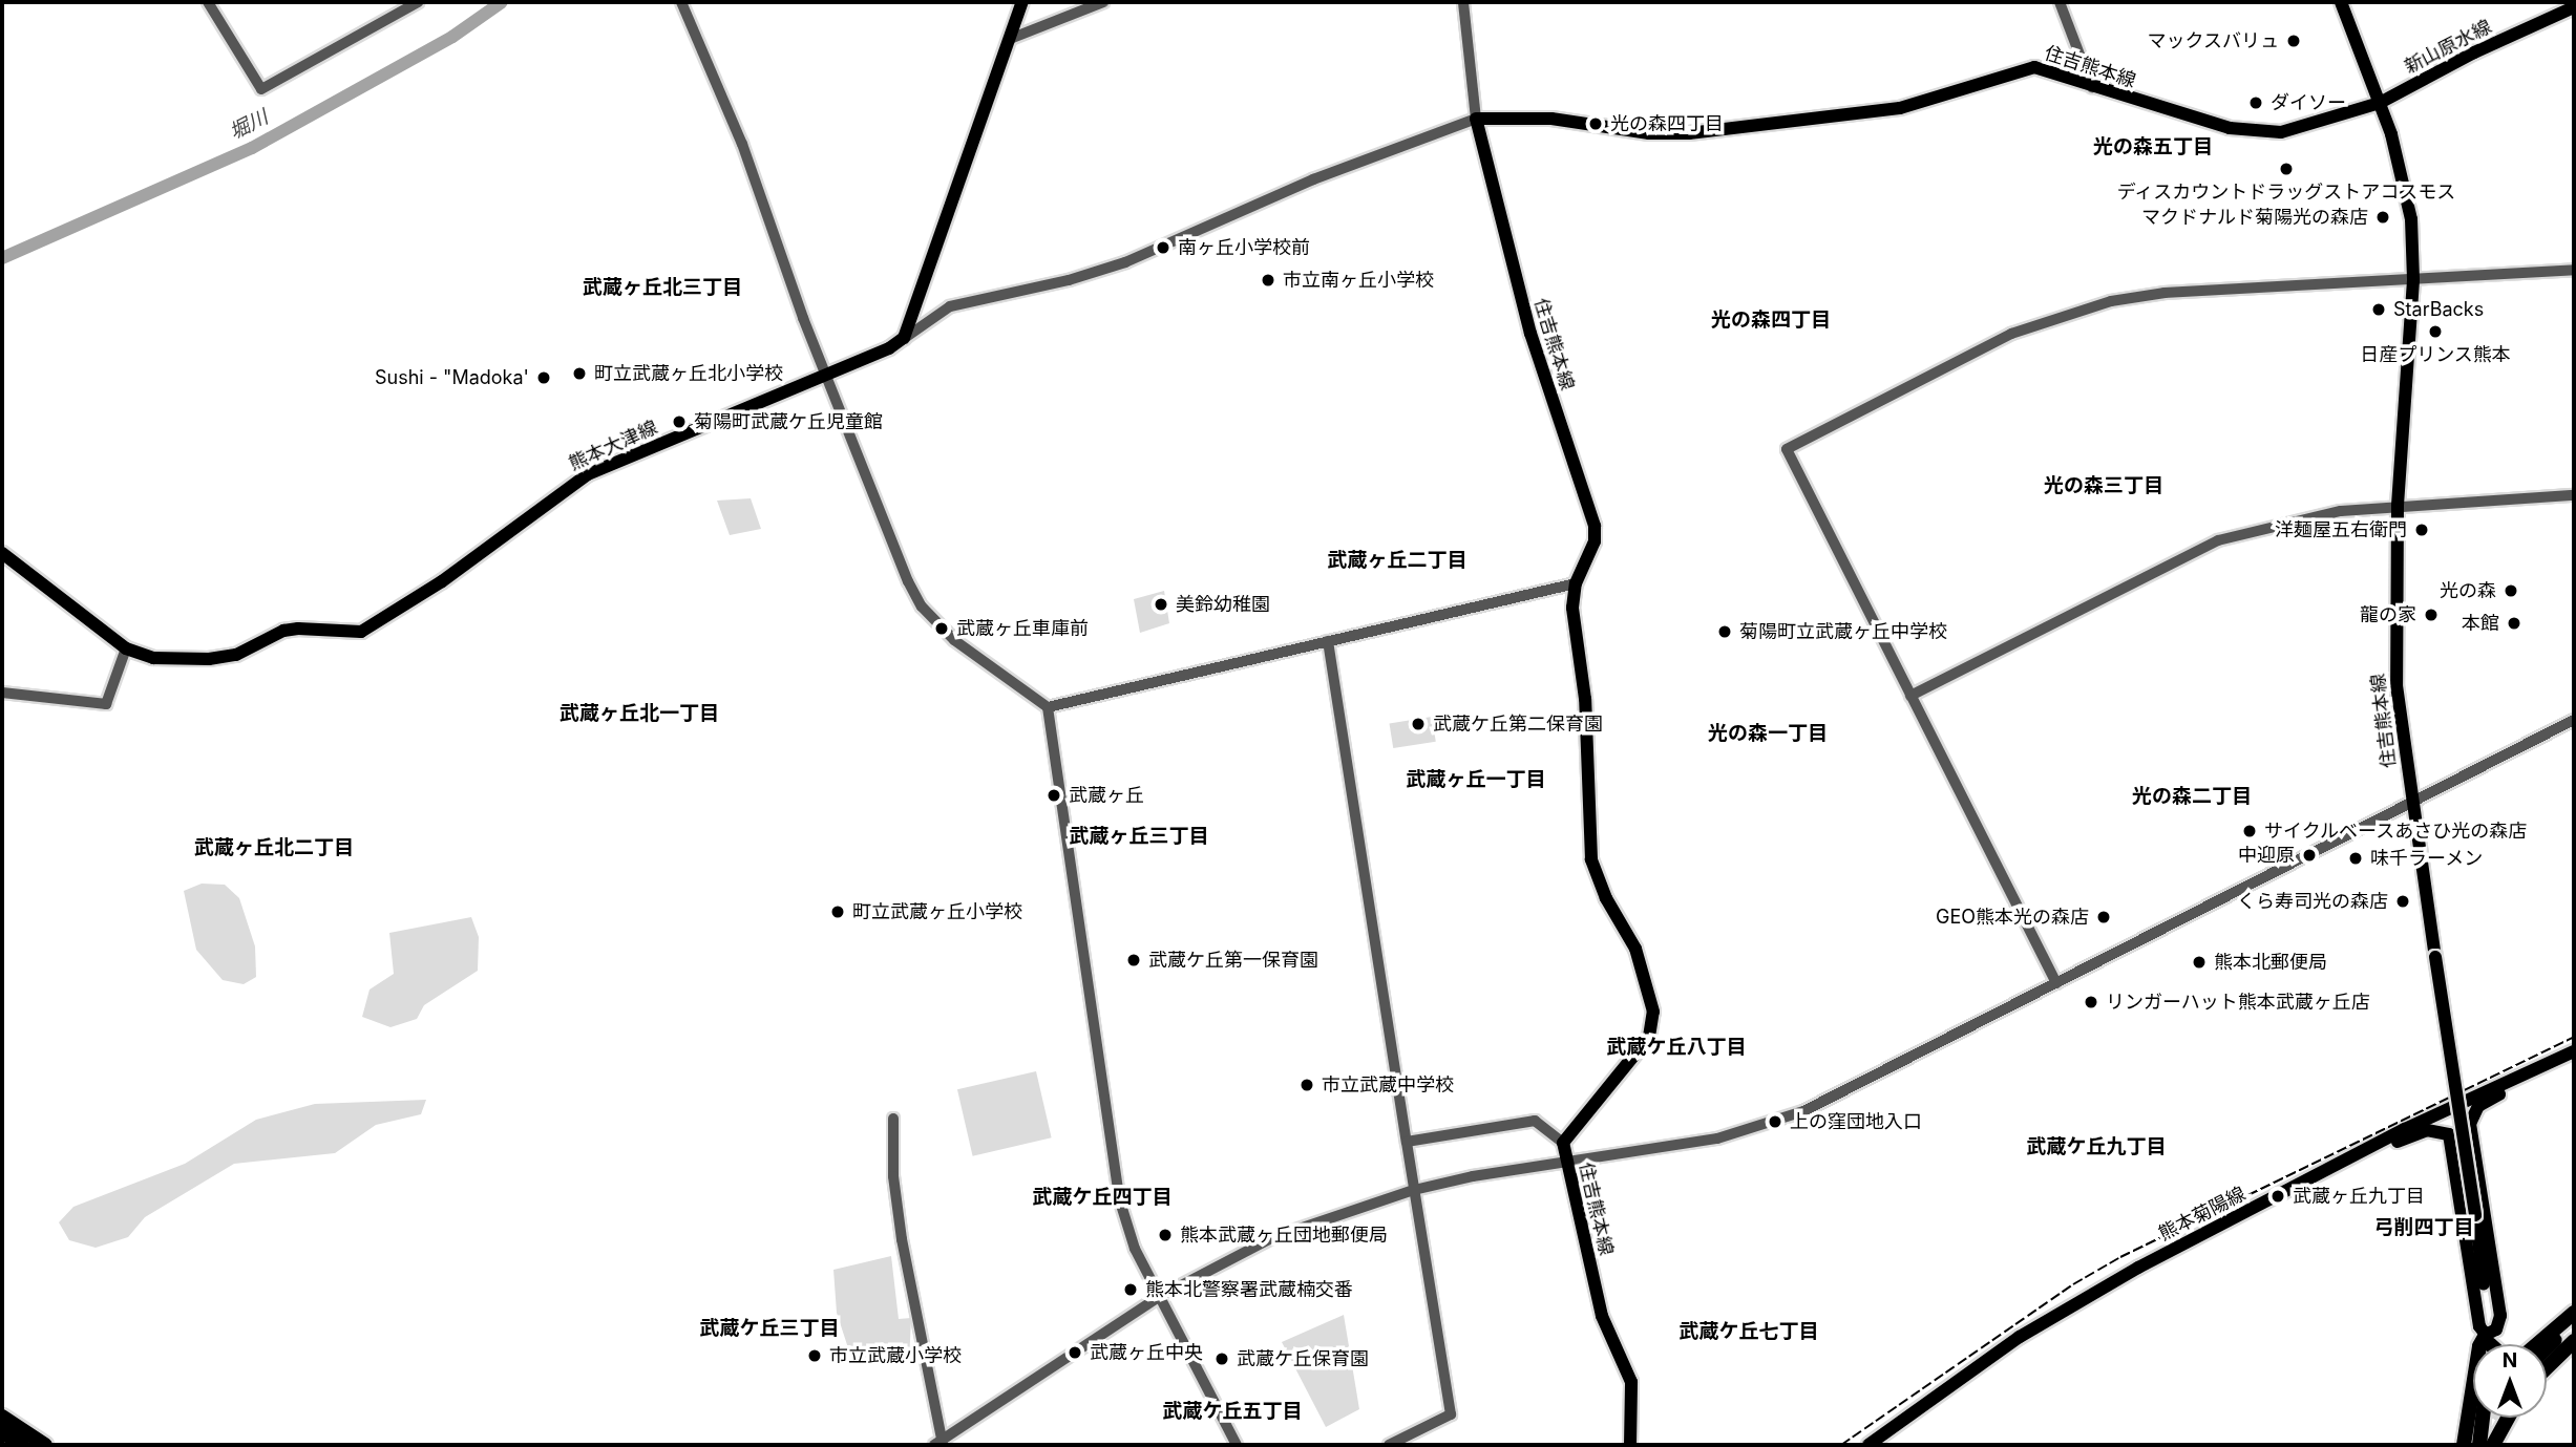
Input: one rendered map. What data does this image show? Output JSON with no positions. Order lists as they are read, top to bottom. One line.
{"streets":{"main road":["新山原水線","住吉熊本線","熊本大津線","熊本菊陽線"]},"crossings":[["新山原水線","住吉熊本線"]],"districts":["光の森五丁目","武蔵ヶ丘北三丁目","光の森四丁目","光の森三丁目","武蔵ヶ丘二丁目","武蔵ヶ丘北一丁目","光の森一丁目","武蔵ヶ丘一丁目","光の森二丁目","武蔵ヶ丘三丁目","武蔵ヶ丘北二丁目","武蔵ケ丘八丁目","武蔵ケ丘九丁目","武蔵ケ丘四丁目","弓削四丁目","武蔵ケ丘三丁目","武蔵ケ丘七丁目","武蔵ケ丘五丁目"],"water":["堀川"],"places":["マックスバリュ","ダイソー","光の森四丁目","ディスカウントドラッグストアコスモス","マクドナルド菊陽光の森店","南ヶ丘小学校前","市立南ヶ丘小学校","StarBacks","日産プリンス熊本","町立武蔵ヶ丘北小学校","Sushi - \"Madoka'","菊陽町武蔵ケ丘児童館","洋麺屋五右衛門","光の森","美鈴幼稚園","龍の家","本館","武蔵ヶ丘車庫前","菊陽町立武蔵ヶ丘中学校","武蔵ケ丘第二保育園","武蔵ヶ丘","サイクルベースあさひ光の森店","中迎原","味千ラーメン","くら寿司光の森店","町立武蔵ヶ丘小学校","GEO熊本光の森店","武蔵ケ丘第一保育園","熊本北郵便局","リンガーハット熊本武蔵ヶ丘店","市立武蔵中学校","上の窪団地入口","武蔵ヶ丘九丁目","熊本武蔵ヶ丘団地郵便局","熊本北警察署武蔵楠交番","武蔵ヶ丘中央","市立武蔵小学校","武蔵ケ丘保育園"],"north":"top"}
